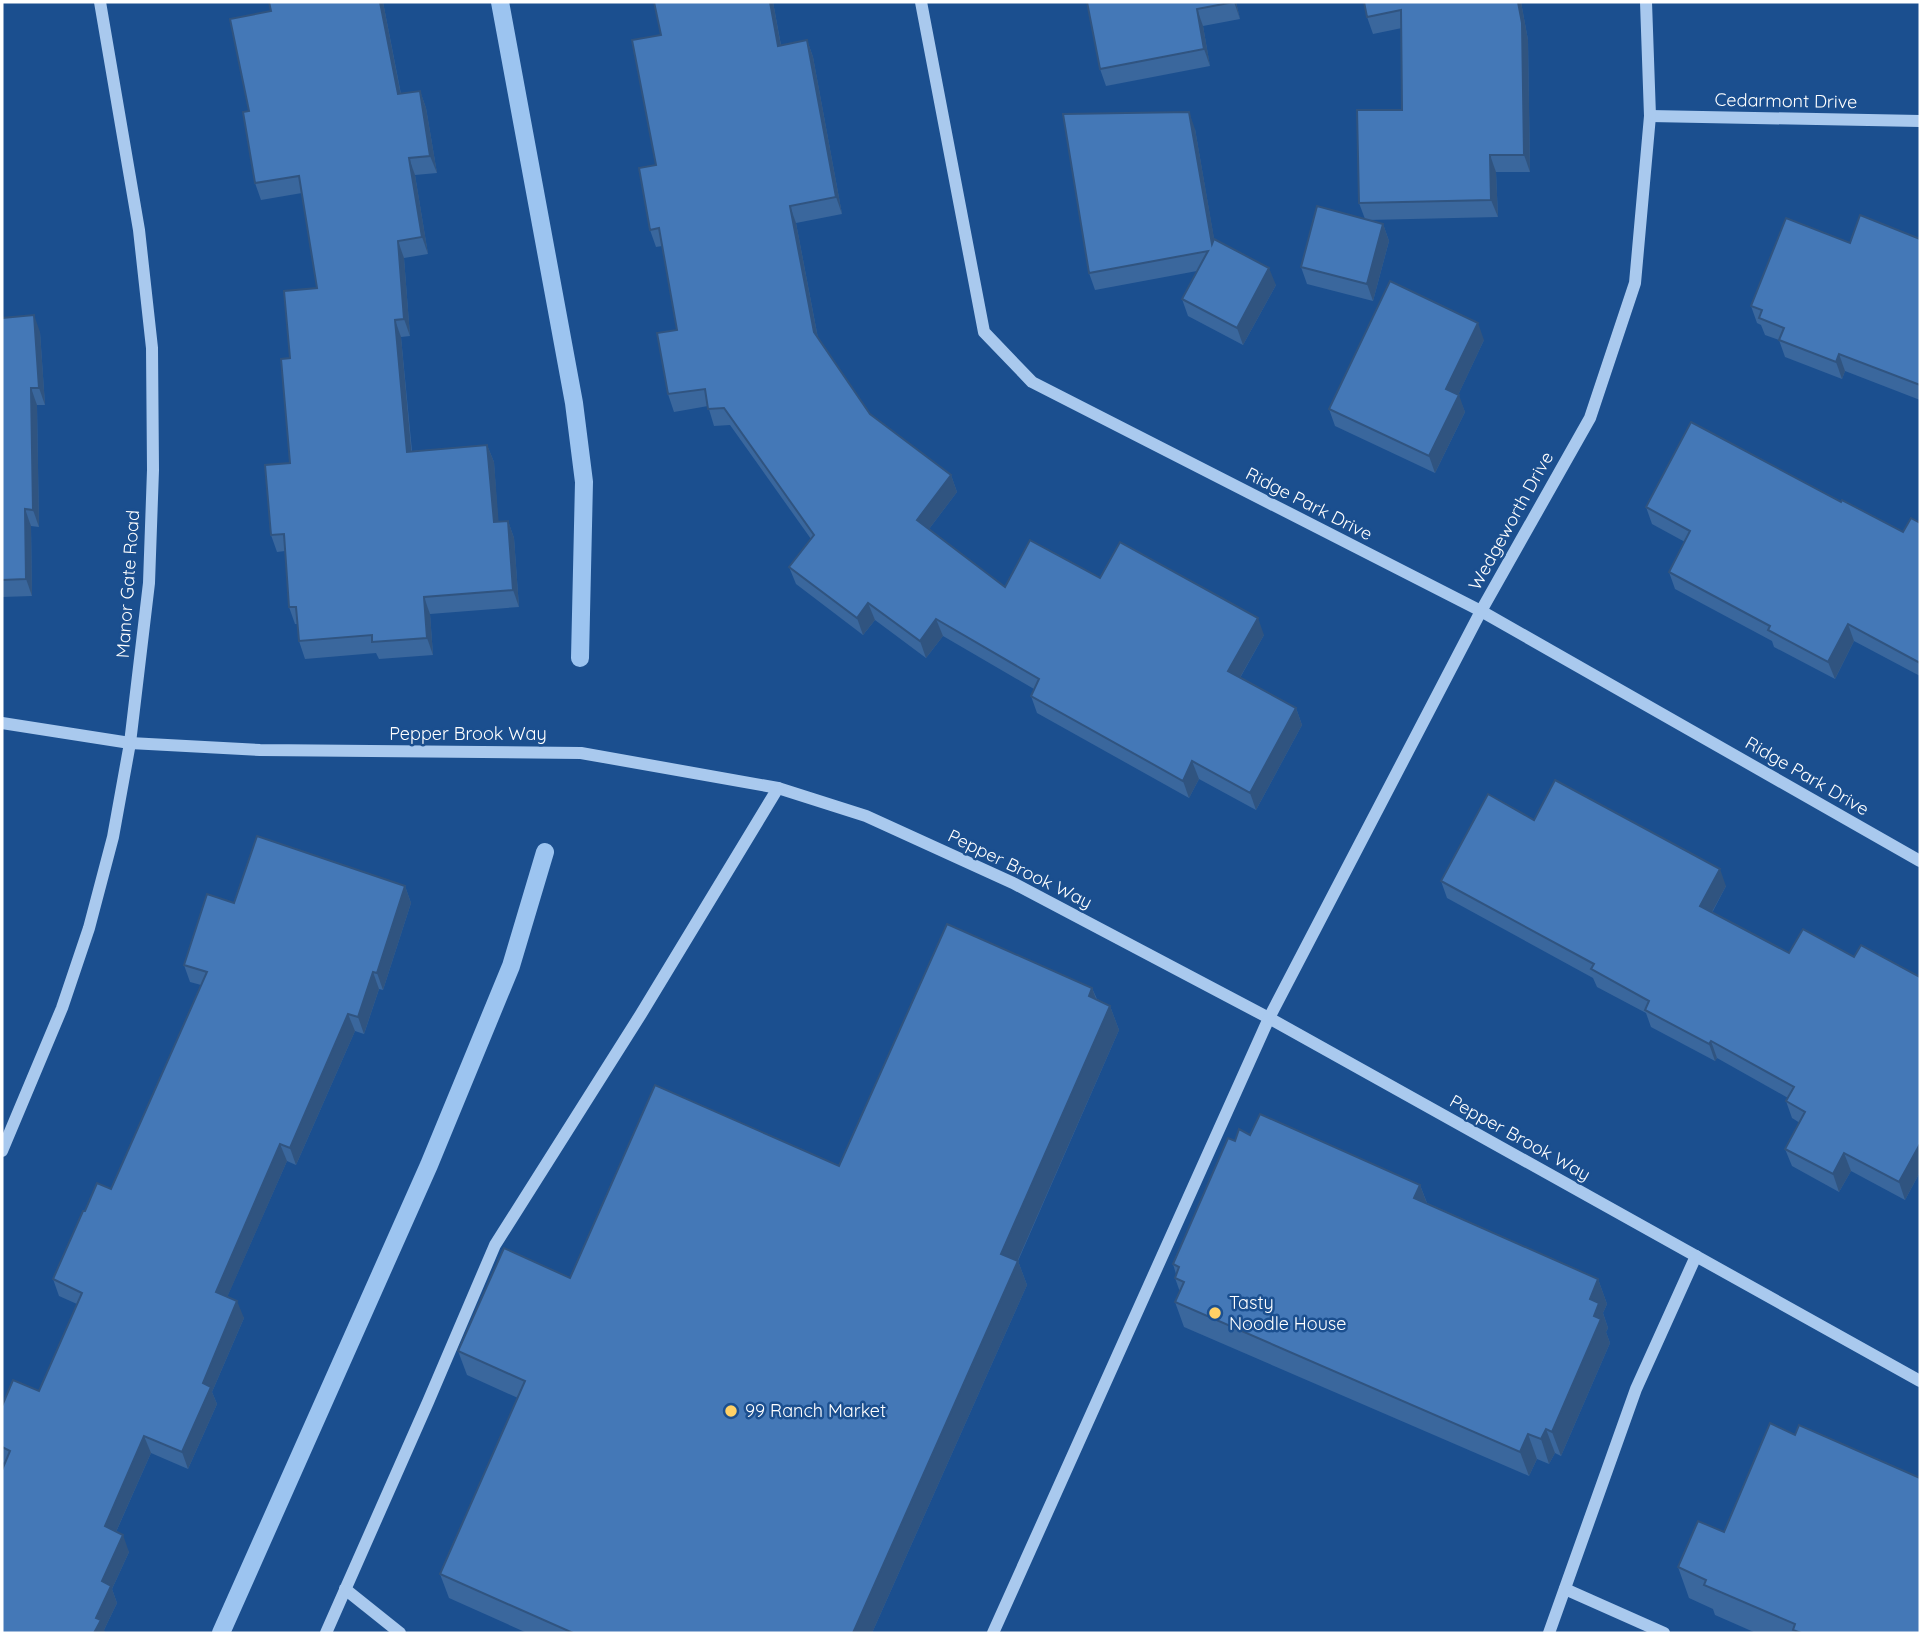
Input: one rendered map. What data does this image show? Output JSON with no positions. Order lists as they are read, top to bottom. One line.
{"streets":{"street":["Cedarmont Drive","Ridge Park Drive","Wedgeworth Drive","Manor Gate Road","Pepper Brook Way"]},"crossings":[["Cedarmont Drive","Wedgeworth Drive"],["Ridge Park Drive","Wedgeworth Drive"],["Wedgeworth Drive","Pepper Brook Way"],["Manor Gate Road","Pepper Brook Way"]],"places":["Tasty Noodle House","99 Ranch Market"]}
